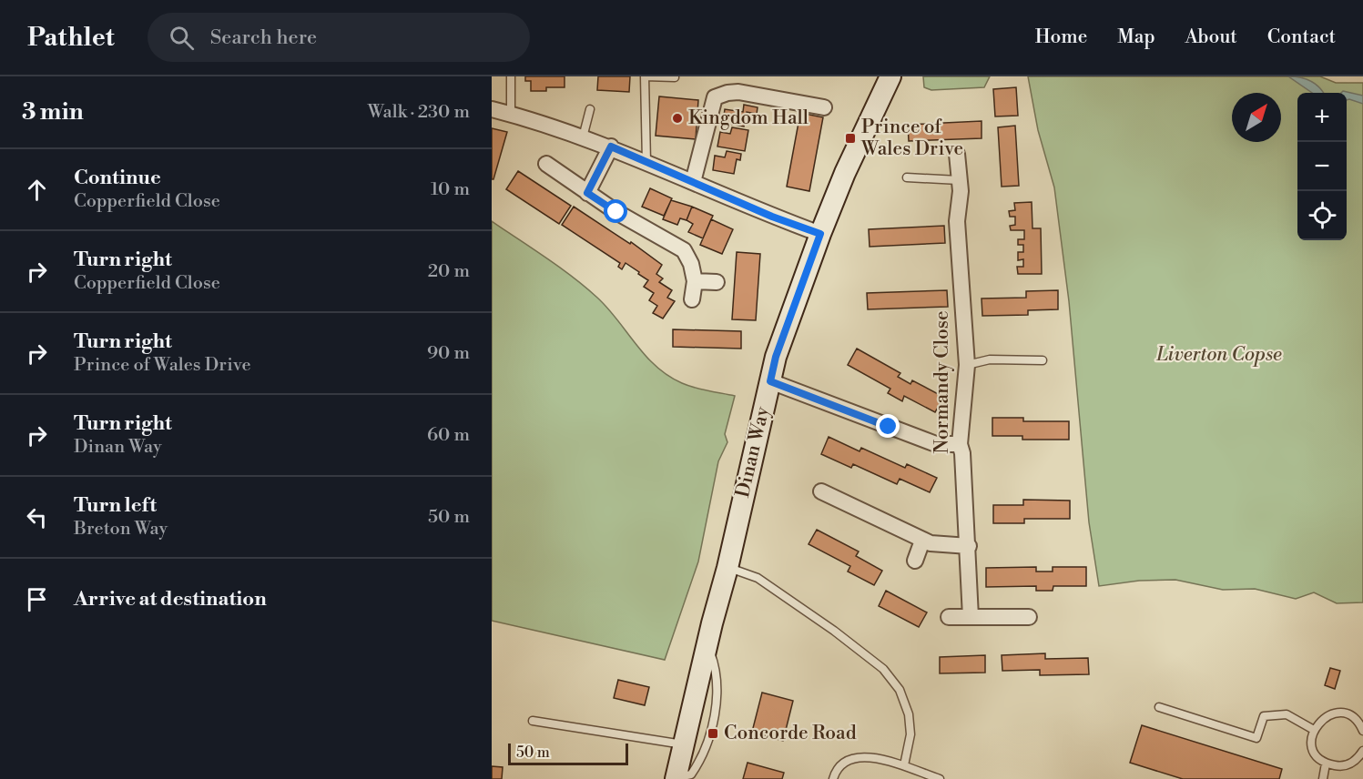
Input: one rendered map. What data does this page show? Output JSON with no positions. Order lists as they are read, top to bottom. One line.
{"streets":{"street":["Normandy Close","Dinan Way"]},"parks":["Liverton Copse"],"places":{"other":["Kingdom Hall"],"transit":["Prince of Wales Drive","Concorde Road"]},"scale_bar":"50 m","north":"top right","page":{"header":"Pathlet","search":"Search here","nav":["Home","Map","About","Contact"],"heading":["3 min","Walk · 230 m"],"map_buttons":["+","−"],"list":[["Continue","Copperfield Close","10 m"],["Turn right","Copperfield Close","20 m"],["Turn right","Prince of Wales Drive","90 m"],["Turn right","Dinan Way","60 m"],["Turn left","Breton Way","50 m"],"Arrive at destination"],"scale":"50 m"}}
